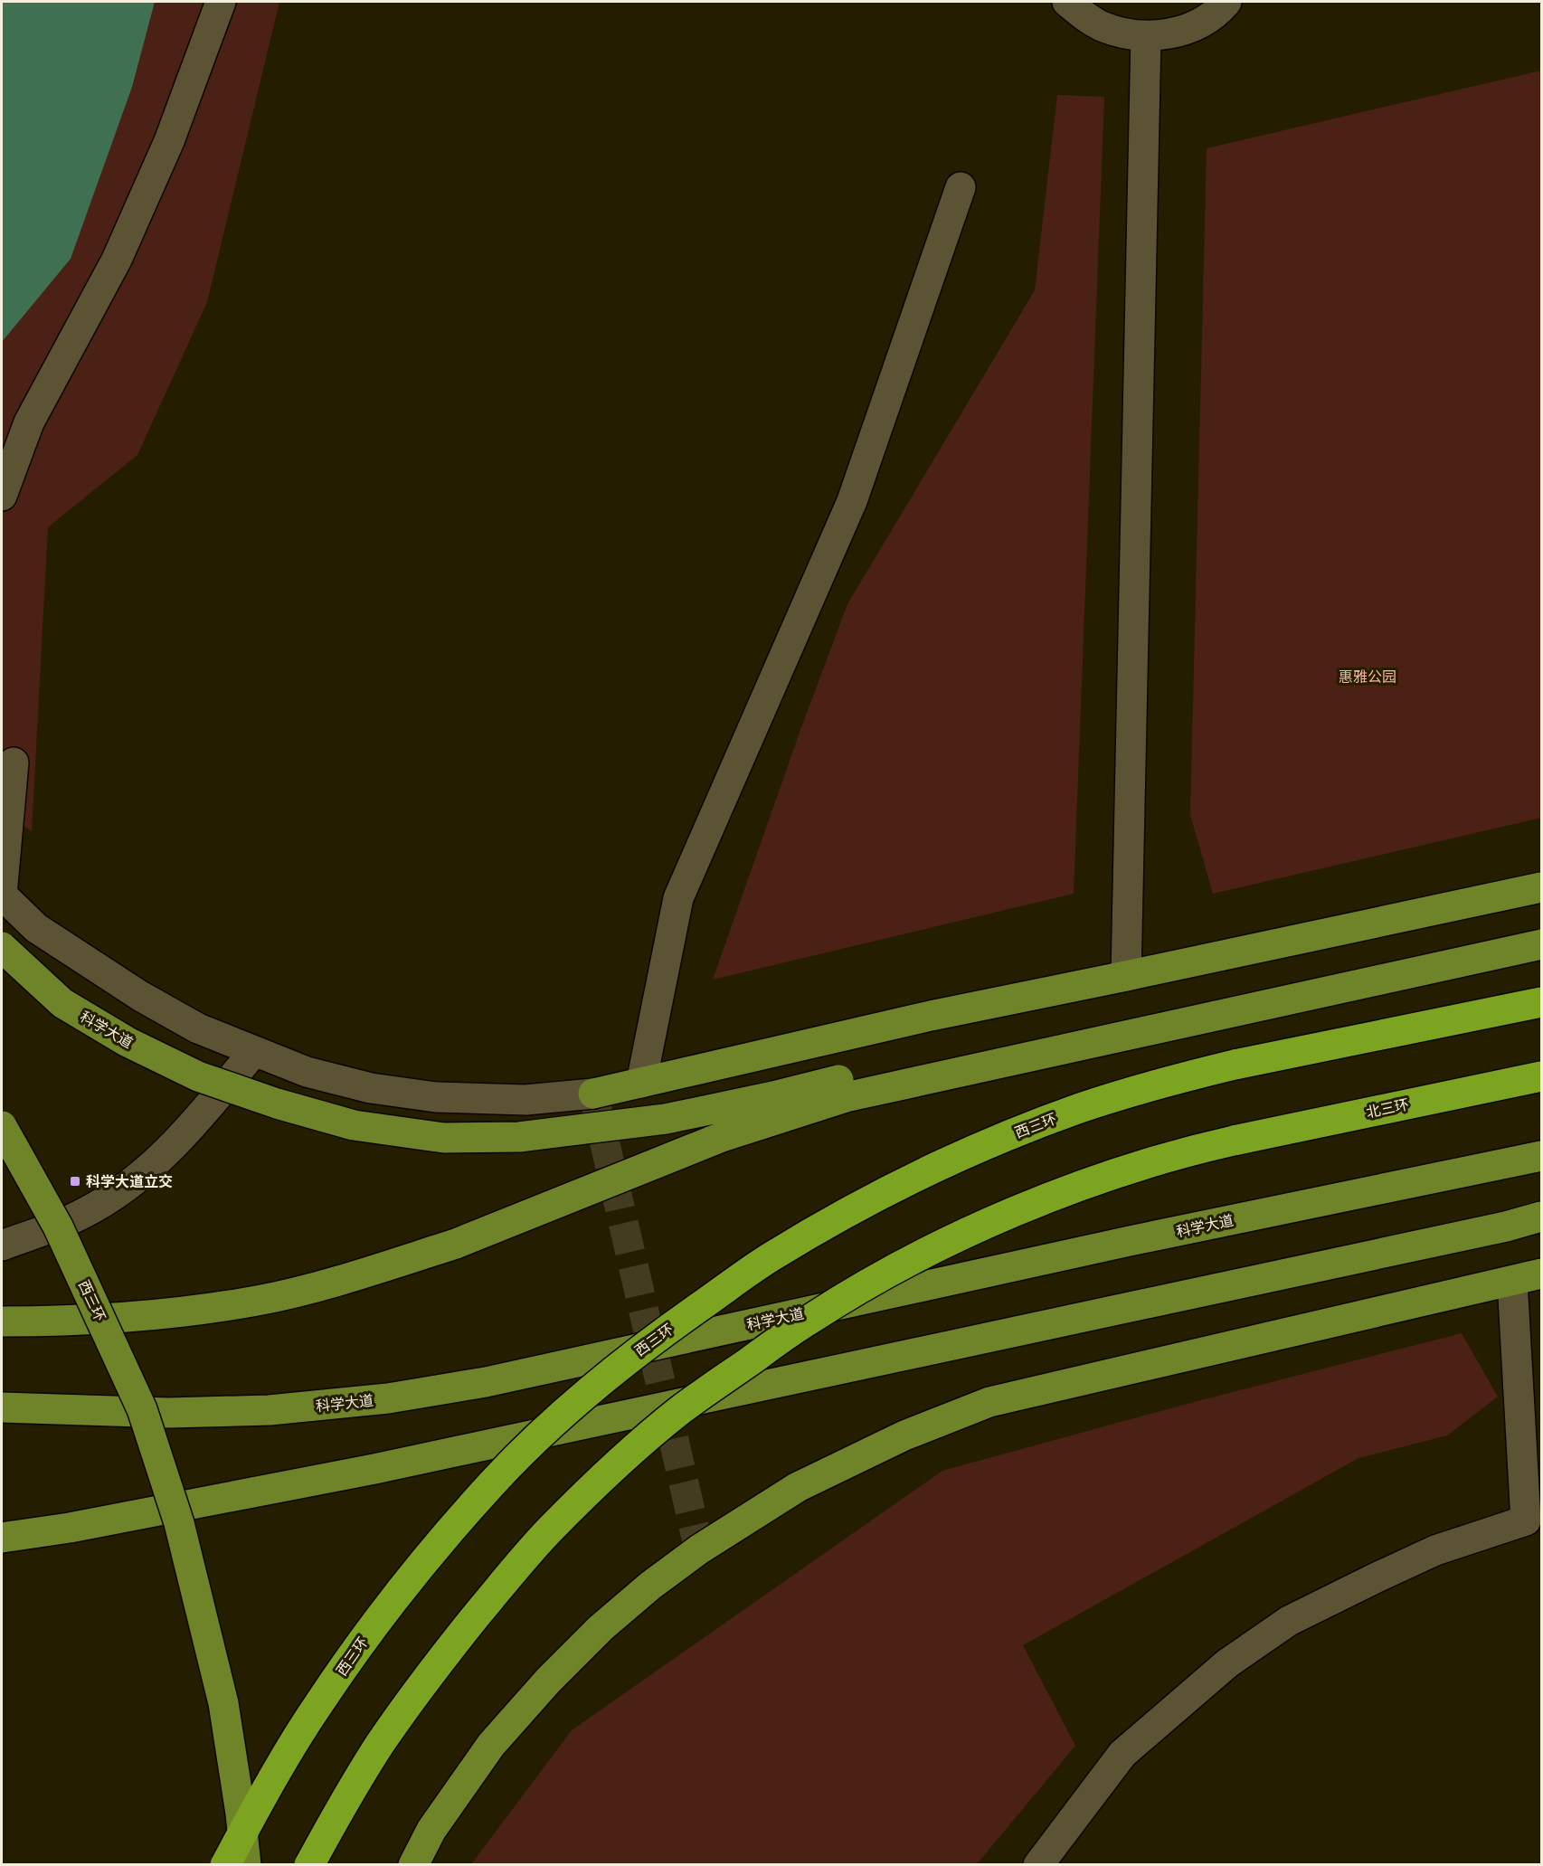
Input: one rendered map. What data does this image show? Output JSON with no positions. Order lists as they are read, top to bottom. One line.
{"streets":{"highway":["北三环","西三环"],"main road":["科学大道"]},"parks":["惠雅公园"],"places":{"transit":["科学大道立交"]}}
